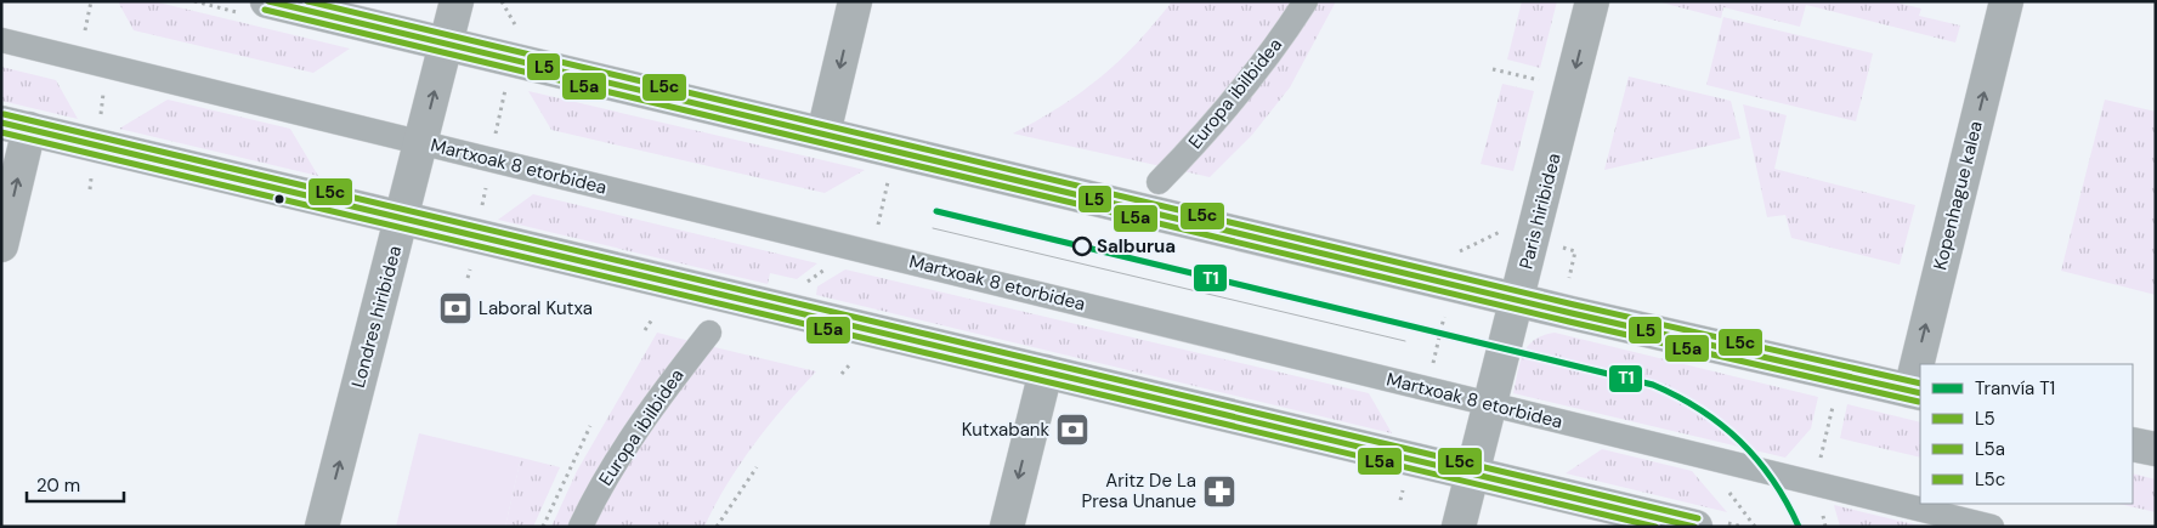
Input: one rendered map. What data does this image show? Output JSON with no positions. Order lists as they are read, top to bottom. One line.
{"streets":{"street":["Europa ibilbidea","Martxoak 8 etorbidea","Kopenhague kalea","Paris hiribidea","Londres hiribidea"]},"crossings":[["Martxoak 8 etorbidea","Paris hiribidea"],["Martxoak 8 etorbidea","Londres hiribidea"]],"one_way":["Kopenhague kalea","Paris hiribidea","Londres hiribidea"],"places":{"other":["Salburua"],"bank":["Laboral Kutxa","Kutxabank"],"pharmacy":["Aritz De La Presa Unanue"]},"lines":["transit line L5","transit line L5c","transit line L5a","tram line T1"],"legend":["Tranvía T1","L5","L5a","L5c"],"scale_bar":"20 m"}
